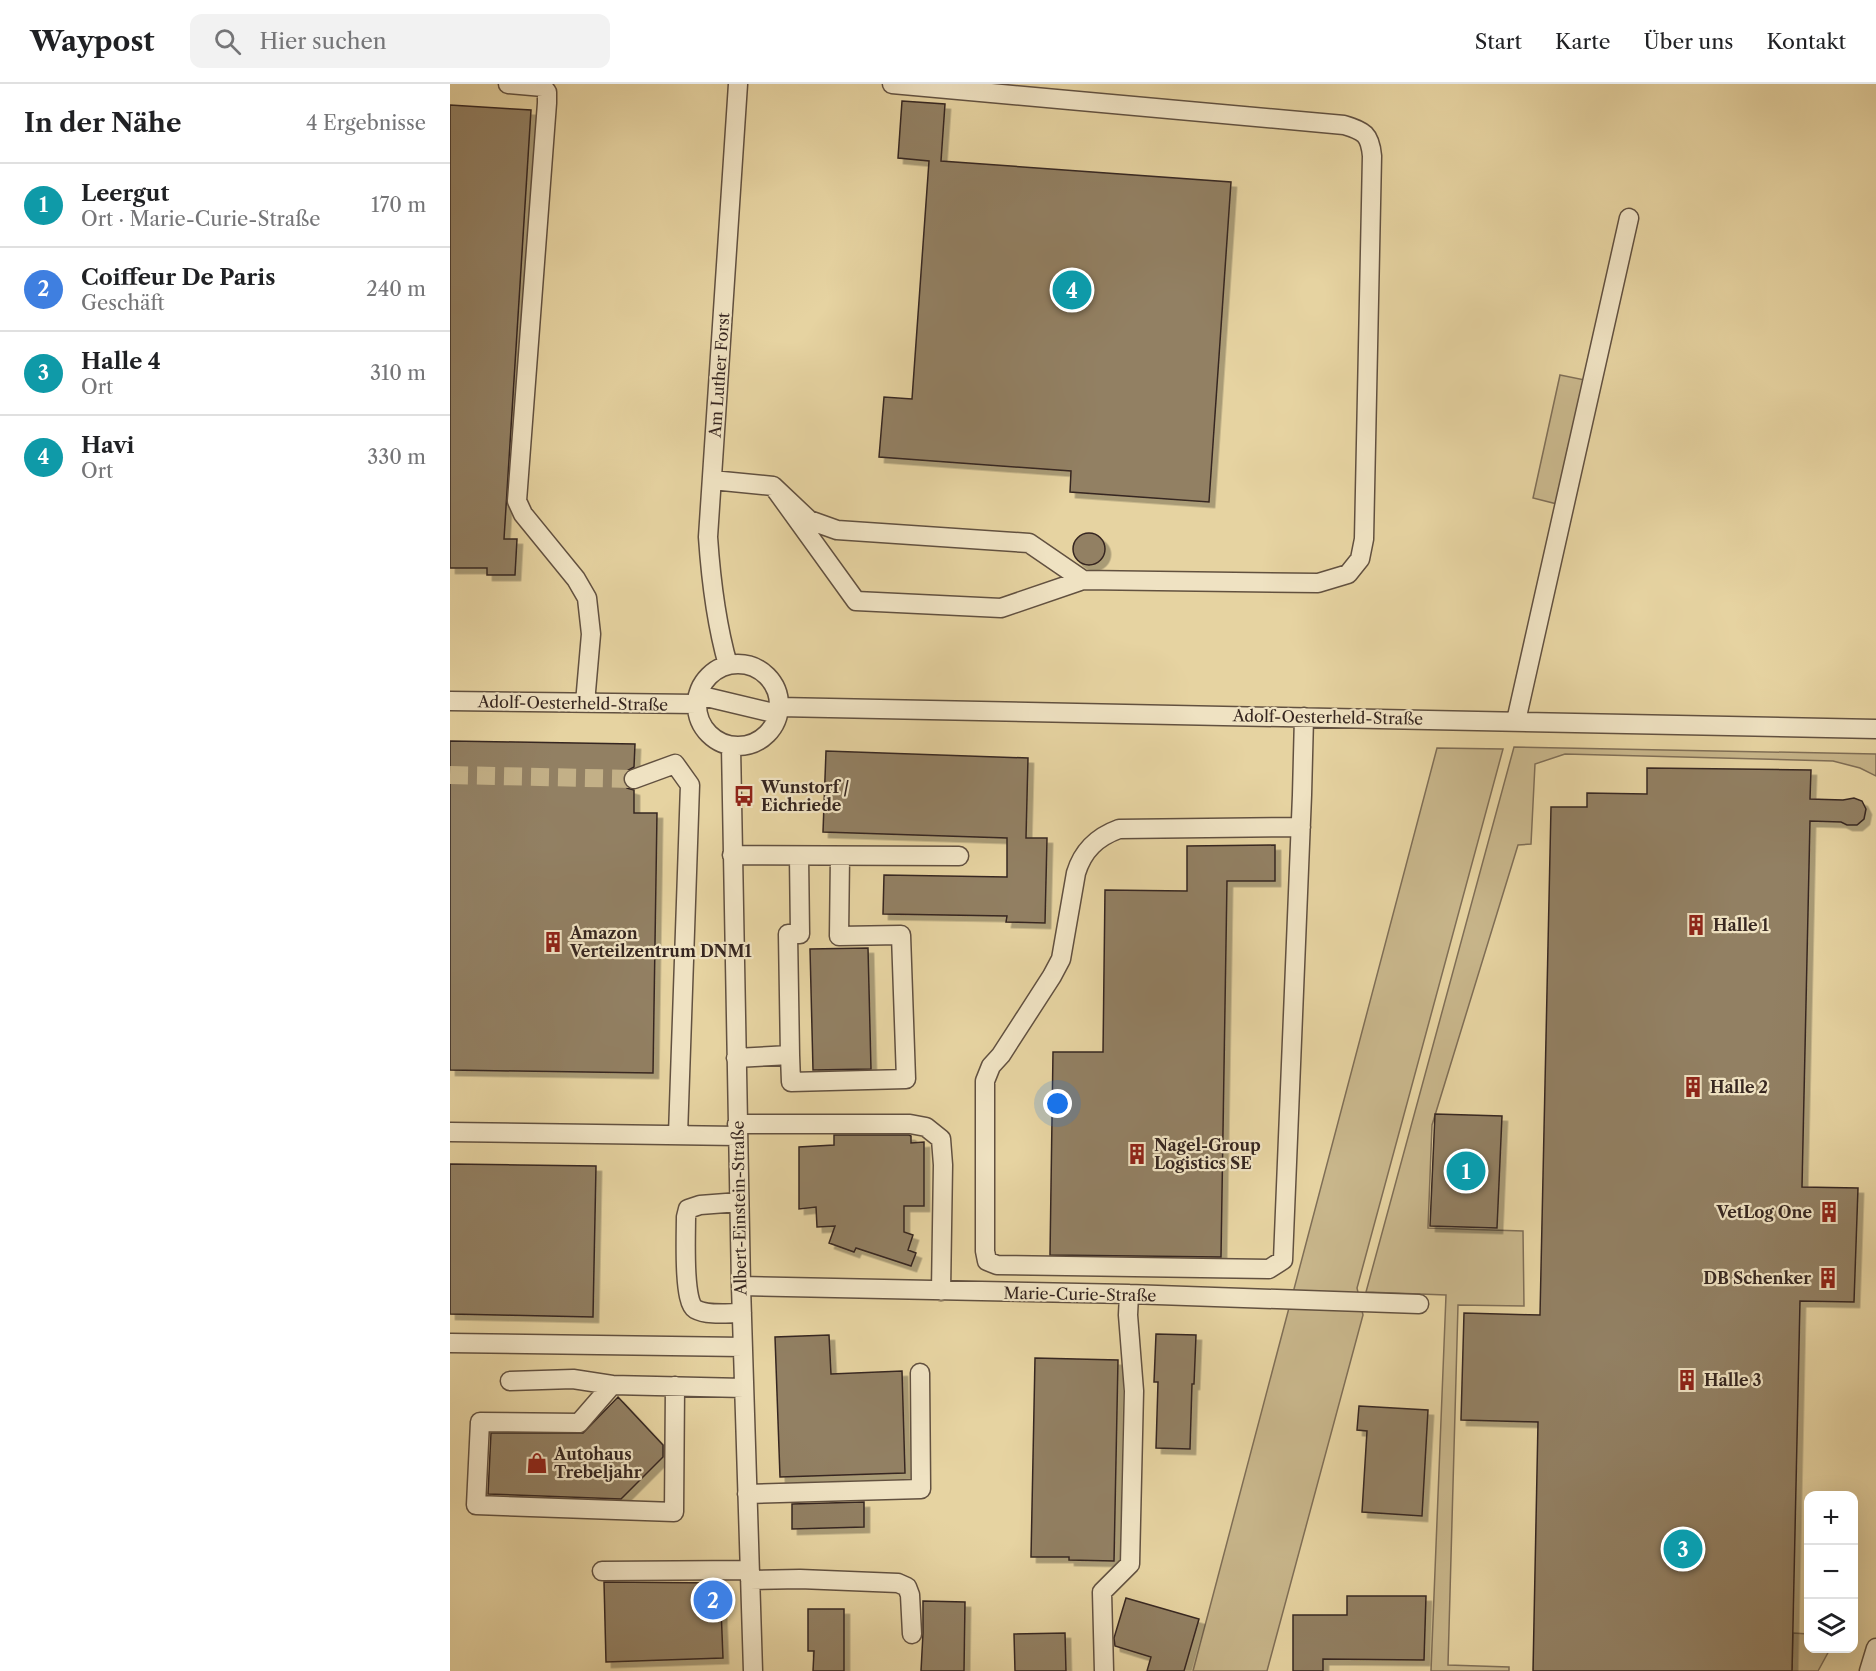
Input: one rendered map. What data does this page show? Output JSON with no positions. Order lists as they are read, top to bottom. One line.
{"streets":{"street":["Am Luther Forst","Adolf-Oesterheld-Straße","Albert-Einstein-Straße","Marie-Curie-Straße"]},"crossings":[["Albert-Einstein-Straße","Marie-Curie-Straße"]],"places":{"bus stop":["Wunstorf / Eichriede"],"building":["Halle 1","Amazon Verteilzentrum DNM1","Halle 2","Nagel-Group Logistics SE","VetLog One","DB Schenker","Halle 3"],"shop":["Autohaus Trebeljahr"]},"page":{"header":"Waypost","search":"Hier suchen","nav":["Start","Karte","Über uns","Kontakt"],"heading":["In der Nähe","4 Ergebnisse"],"list":[{"mark":"1","name":"Leergut","note":"Ort · Marie-Curie-Straße","value":"170 m"},{"mark":"2","name":"Coiffeur De Paris","note":"Geschäft","value":"240 m"},{"mark":"3","name":"Halle 4","note":"Ort","value":"310 m"},{"mark":"4","name":"Havi","note":"Ort","value":"330 m"}],"pins":["4","1","3","2"],"map_buttons":["+","−"]}}
